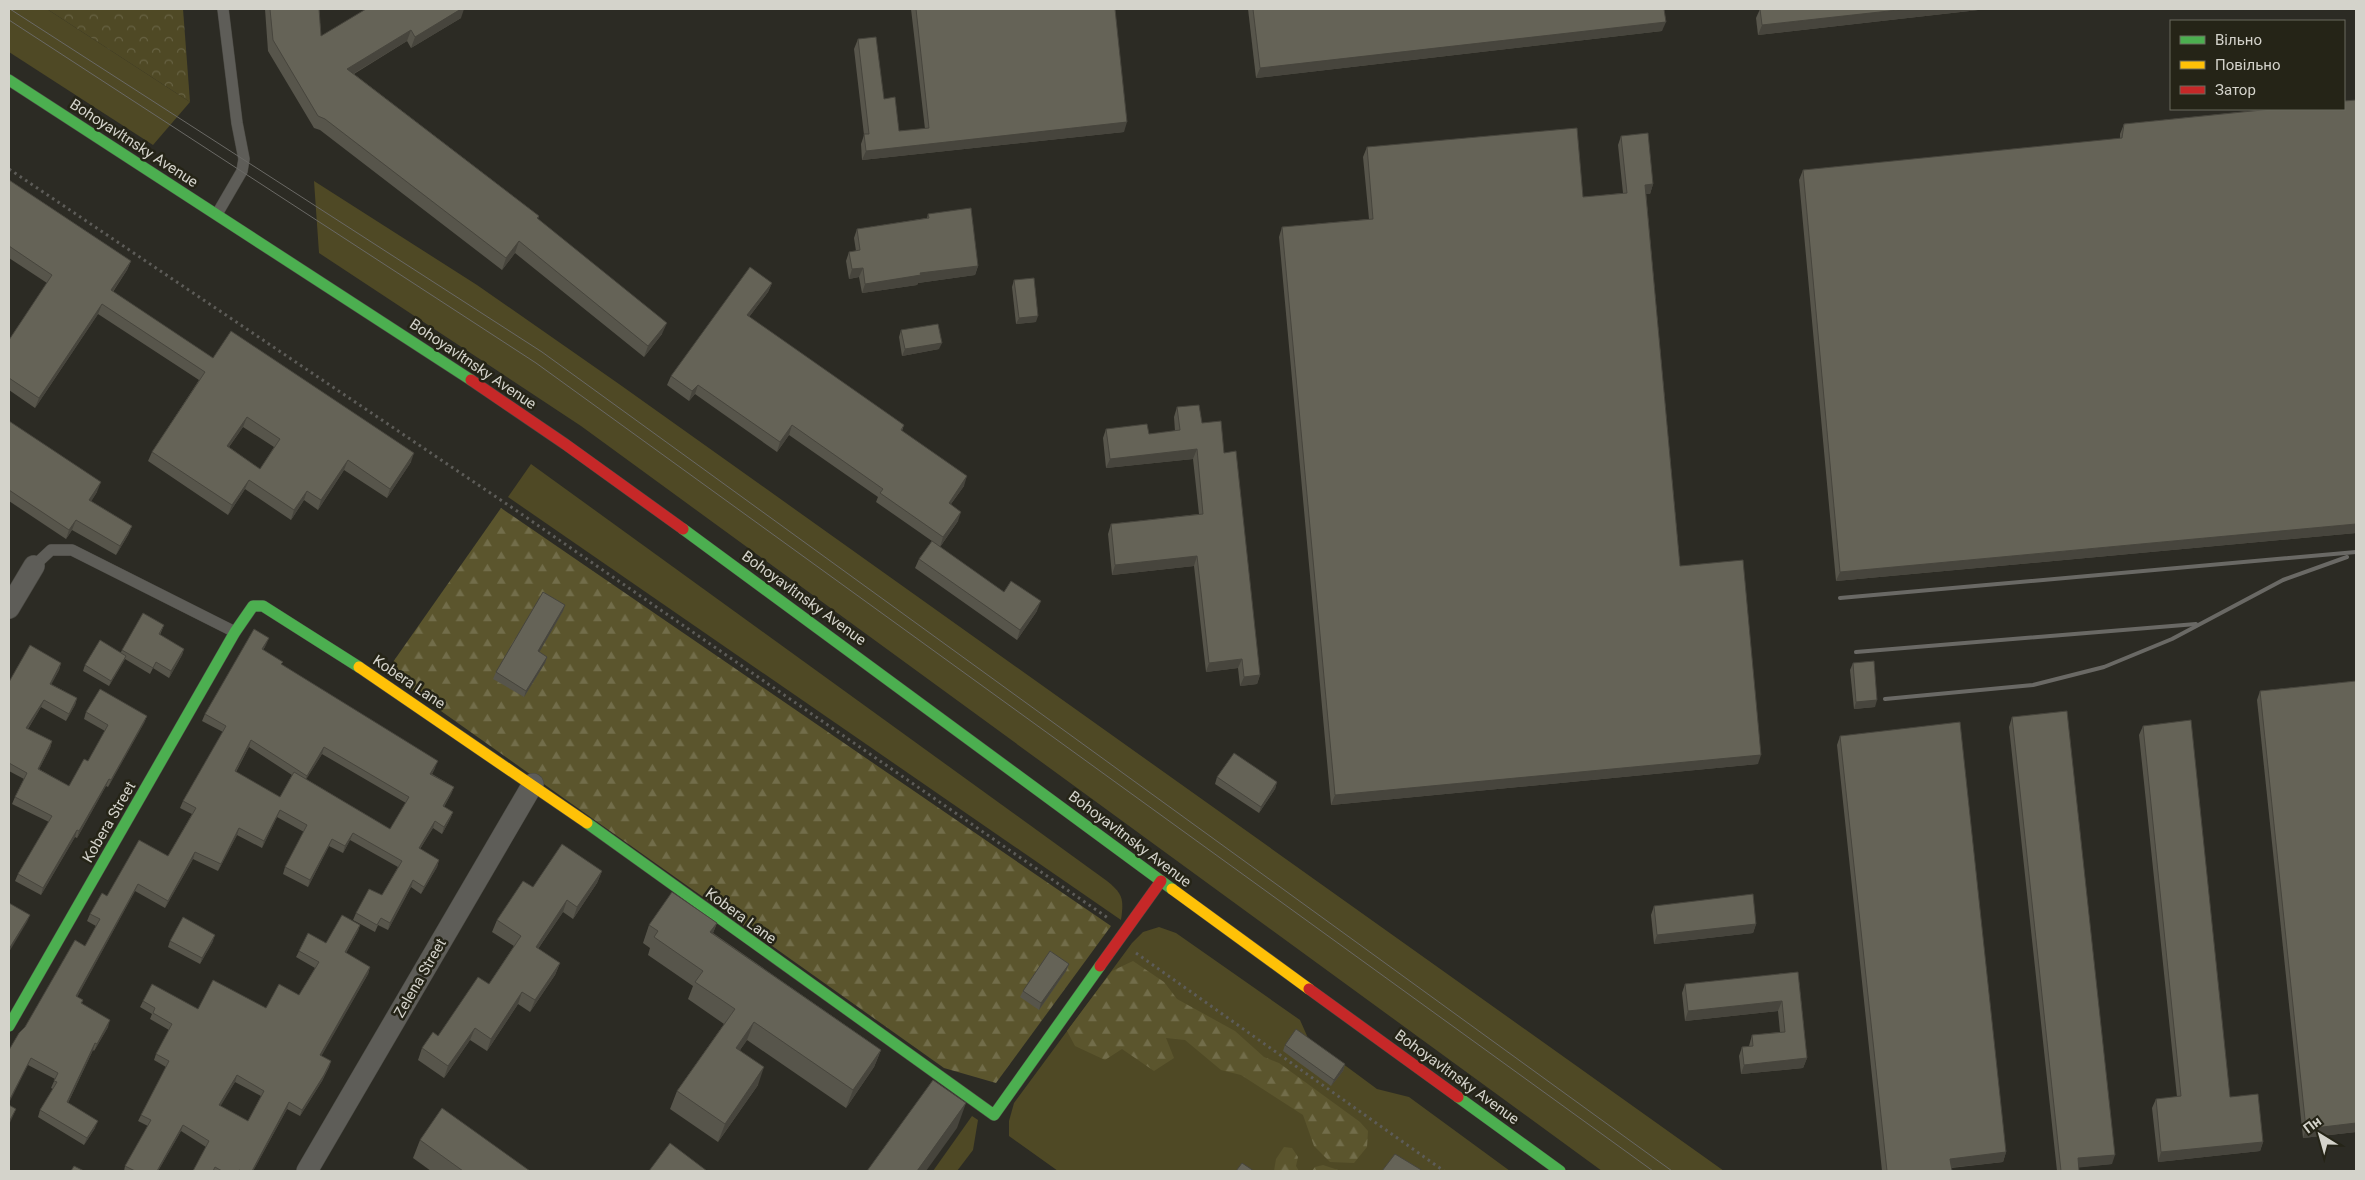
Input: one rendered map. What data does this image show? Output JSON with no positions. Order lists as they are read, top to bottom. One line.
{"streets":{"main road":["Bohoyavltnsky Avenue","Kobera Lane","Kobera Street"],"street":["Zelena Street"]},"crossings":[["Bohoyavltnsky Avenue","Kobera Lane"],["Kobera Lane","Kobera Street"],["Kobera Lane","Zelena Street"]],"legend":["Вільно","Повільно","Затор"],"north":"top left"}
